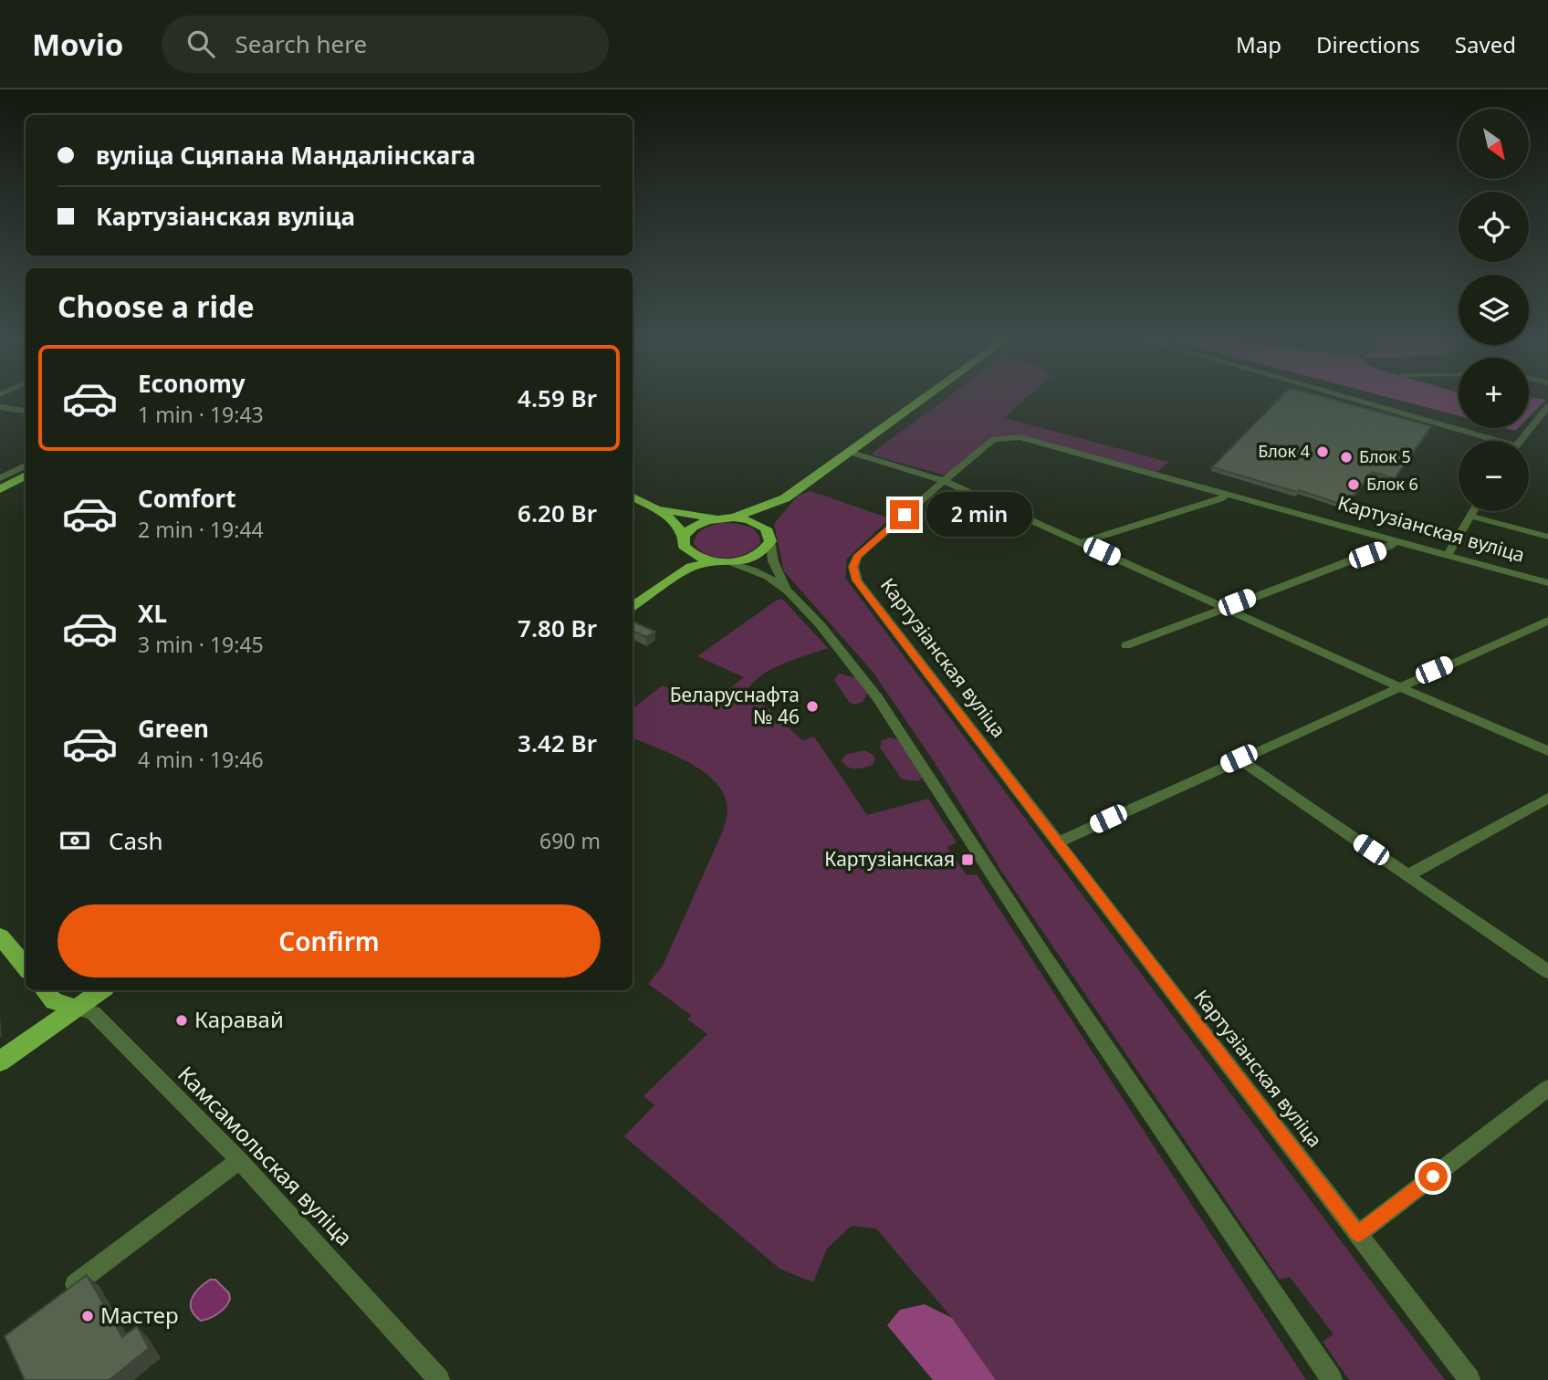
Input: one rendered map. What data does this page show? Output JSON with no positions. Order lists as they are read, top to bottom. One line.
{"streets":{"main road":["Камсамольская вуліца"],"street":["Картузіанская вуліца"]},"places":{"other":["Блок 4","Блок 5","Блок 6","Беларуснафта № 46","Каравай","Мастер"],"transit":["Картузіанская"]},"north":"bottom right","page":{"header":"Movio","search":"Search here","nav":["Map","Directions","Saved"],"map_buttons":["+","−"],"banner":["вуліца Сцяпана Мандалінскага","Картузіанская вуліца"],"heading":"Choose a ride","list":[{"name":"Economy","note":"1 min · 19:43","value":"4.59 Br"},{"name":"Comfort","note":"2 min · 19:44","value":"6.20 Br"},{"name":"XL","note":"3 min · 19:45","value":"7.80 Br"},{"name":"Green","note":"4 min · 19:46","value":"3.42 Br"}],"bubble":"2 min","pay":["Cash","690 m"],"buttons":"Confirm"}}
